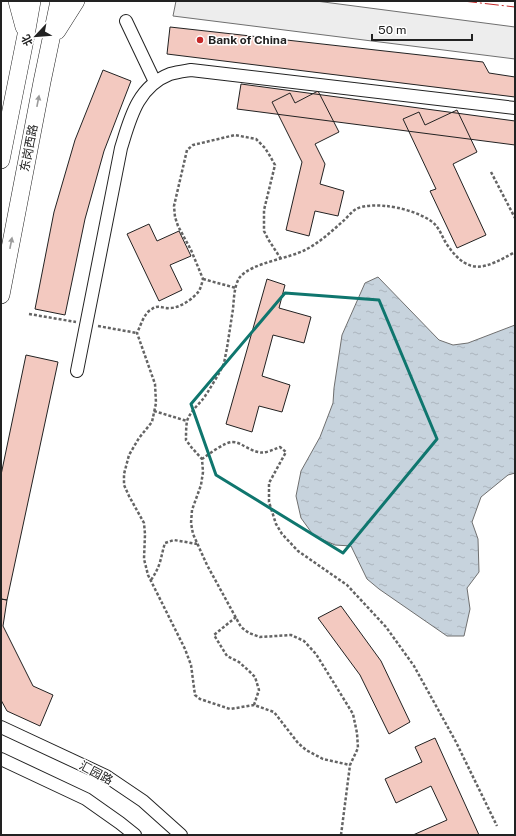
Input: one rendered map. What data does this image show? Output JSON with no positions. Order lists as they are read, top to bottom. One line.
{"streets":{"main road":["东岗西路"],"street":["汇园路"]},"places":["Bank of China"],"scale_bar":"50 m","north":"bottom left"}
